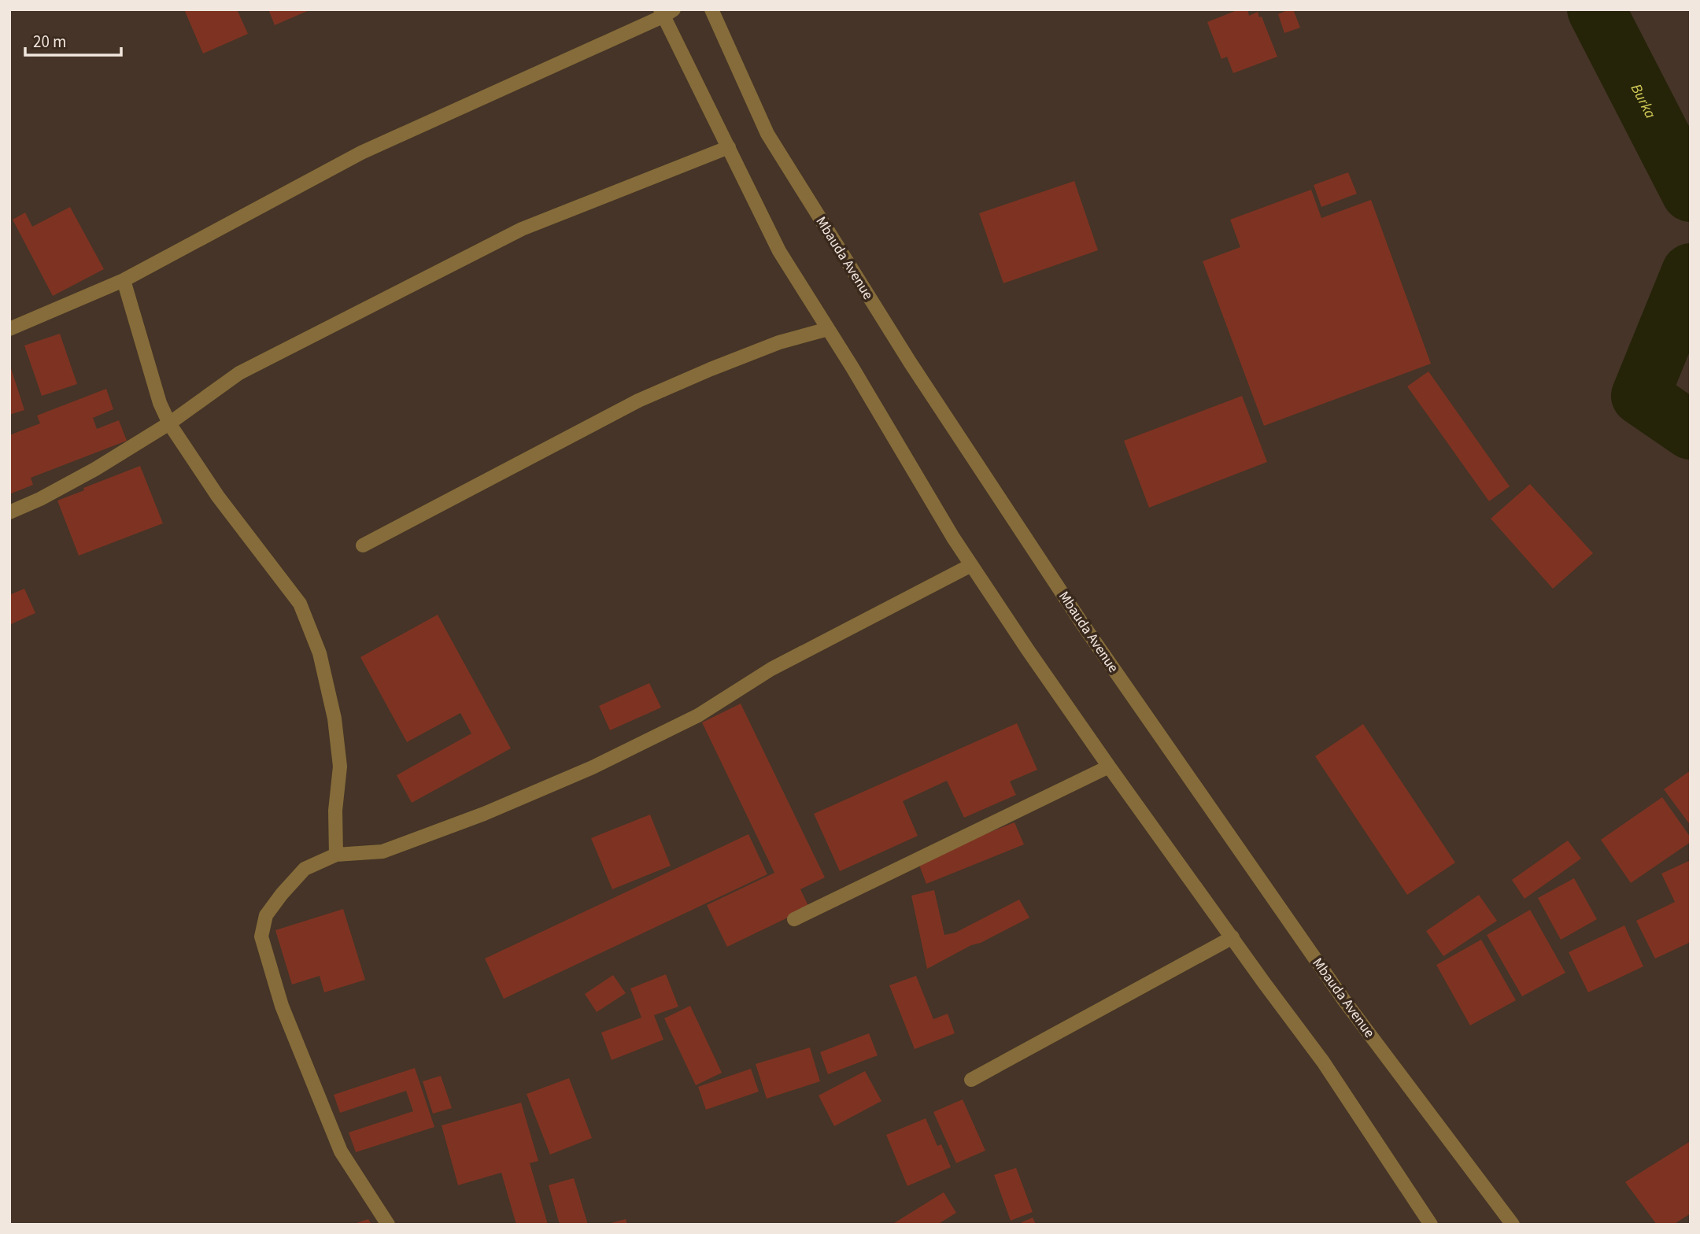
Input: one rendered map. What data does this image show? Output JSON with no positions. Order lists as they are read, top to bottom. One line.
{"streets":{"street":["Mbauda Avenue"]},"water":["Burka"],"scale_bar":"20 m"}
